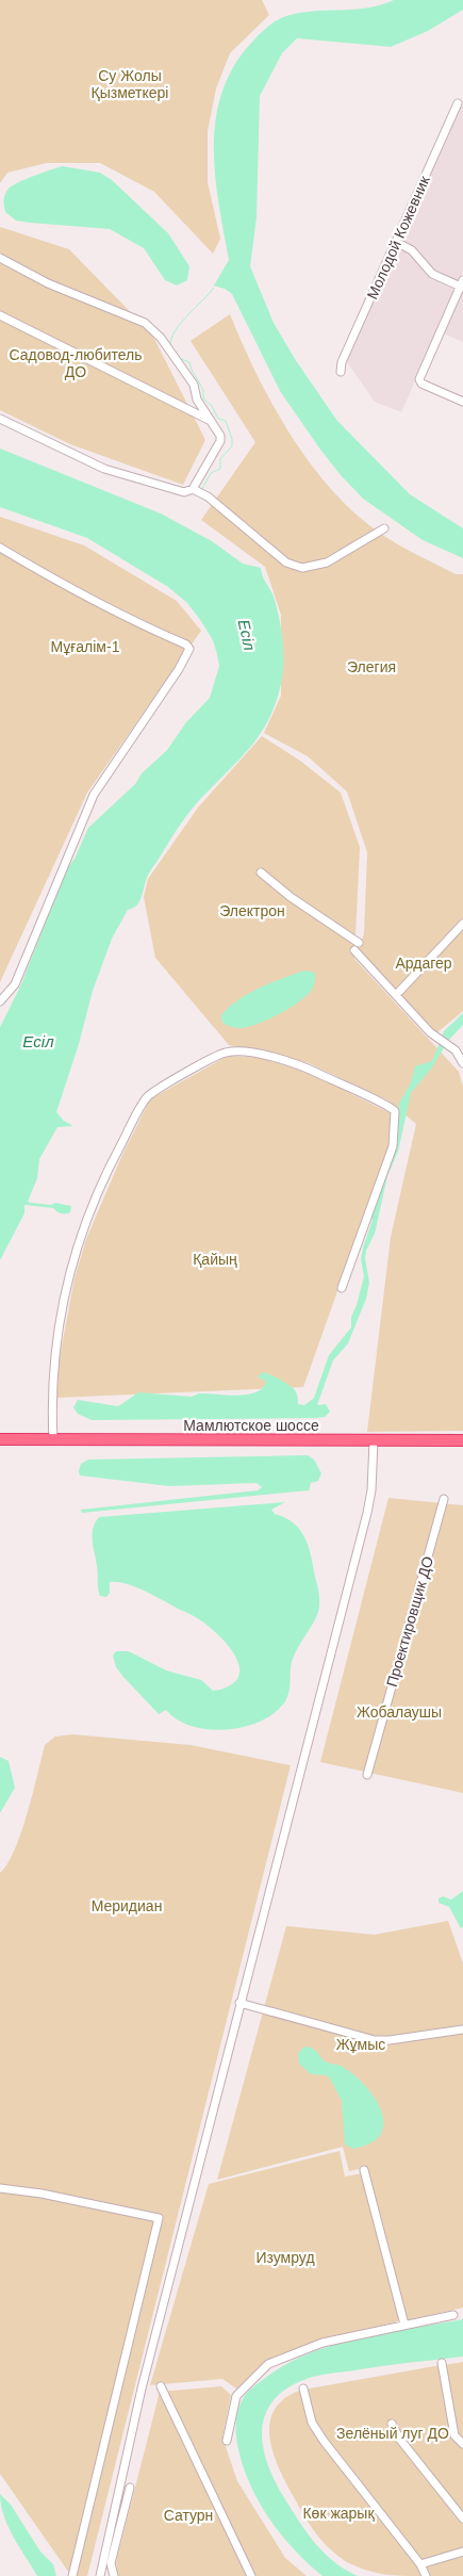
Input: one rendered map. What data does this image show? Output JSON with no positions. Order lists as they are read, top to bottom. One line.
{"streets":{"highway":["Мамлютское шоссе"],"street":["Молодой Кожевник","Проектировщик ДО"]},"water":["Есіл"],"parks":["Су Жолы Қызметкері","Садовод-любитель ДО","Мұғалім-1","Элегия","Электрон","Ардагер","Қайың","Жобалаушы","Меридиан","Жұмыс","Изумруд","Зелёный луг ДО","Көк жарық","Сатурн"]}
